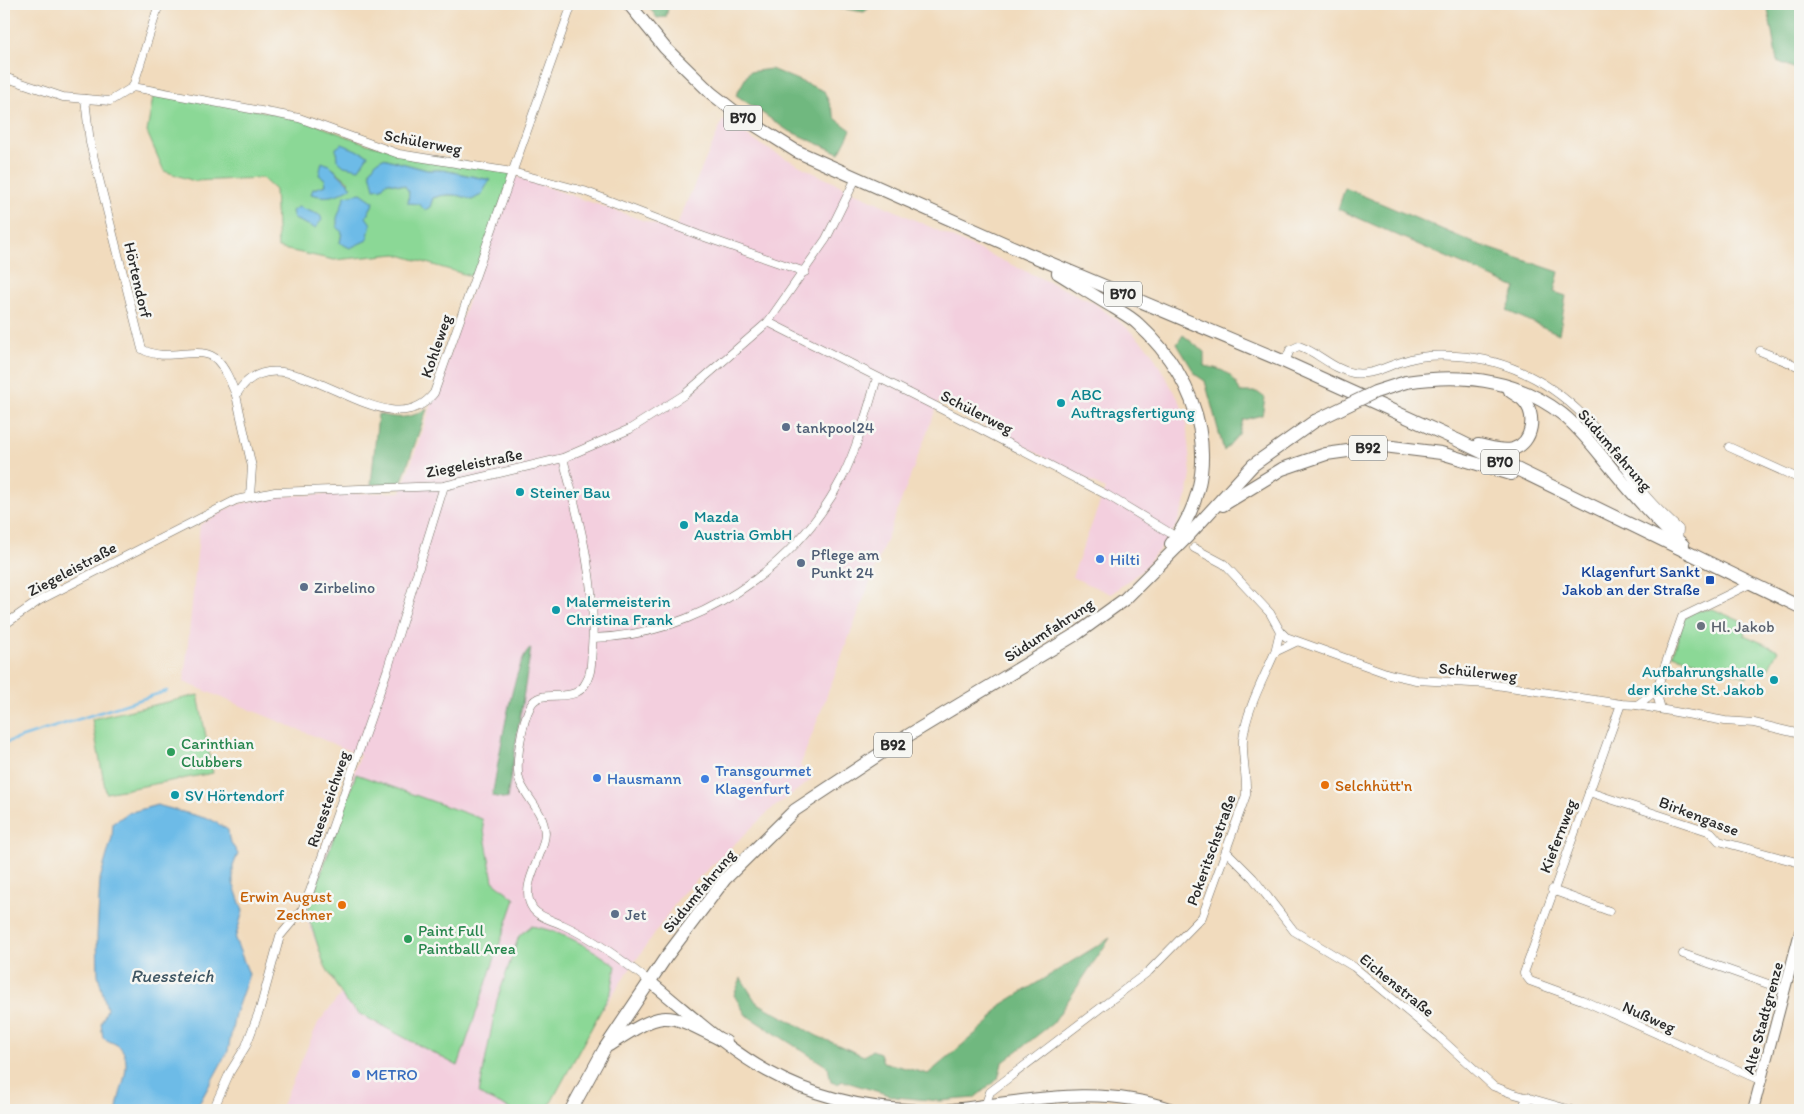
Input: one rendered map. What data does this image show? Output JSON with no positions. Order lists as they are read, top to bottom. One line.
{"streets":{"main road":["B70","B92","Südumfahrung"],"street":["Schülerweg","Hörtendorf","Kohleweg","Ziegeleistraße","Ruessteichweg","Birkengasse","Kiefernweg","Pokeritschstraße","Eichenstraße","Nußweg","Alte Stadtgrenze"]},"crossings":[["B70","B92"],["B70","Südumfahrung"],["B70","Ziegeleistraße"],["Schülerweg","Kohleweg"],["Schülerweg","Ziegeleistraße"],["Schülerweg","Kiefernweg"],["Schülerweg","Pokeritschstraße"],["Hörtendorf","Kohleweg"],["B92","Südumfahrung"],["Ziegeleistraße","Ruessteichweg"],["Birkengasse","Kiefernweg"],["Kiefernweg","Nußweg"],["Pokeritschstraße","Eichenstraße"],["Nußweg","Alte Stadtgrenze"]],"water":["Ruessteich"],"places":{"other":["ABC Auftragsfertigung","tankpool24","Steiner Bau","Mazda Austria GmbH","Hilti","Pflege am Punkt 24","Zirbelino","Malermeisterin Christina Frank","Hl. Jakob","Aufbahrungshalle der Kirche St. Jakob","Carinthian Clubbers","Hausmann","Transgourmet Klagenfurt","Selchhütt'n","SV Hörtendorf","Erwin August Zechner","Jet","Paint Full Paintball Area","METRO"],"transit":["Klagenfurt Sankt Jakob an der Straße"]}}
